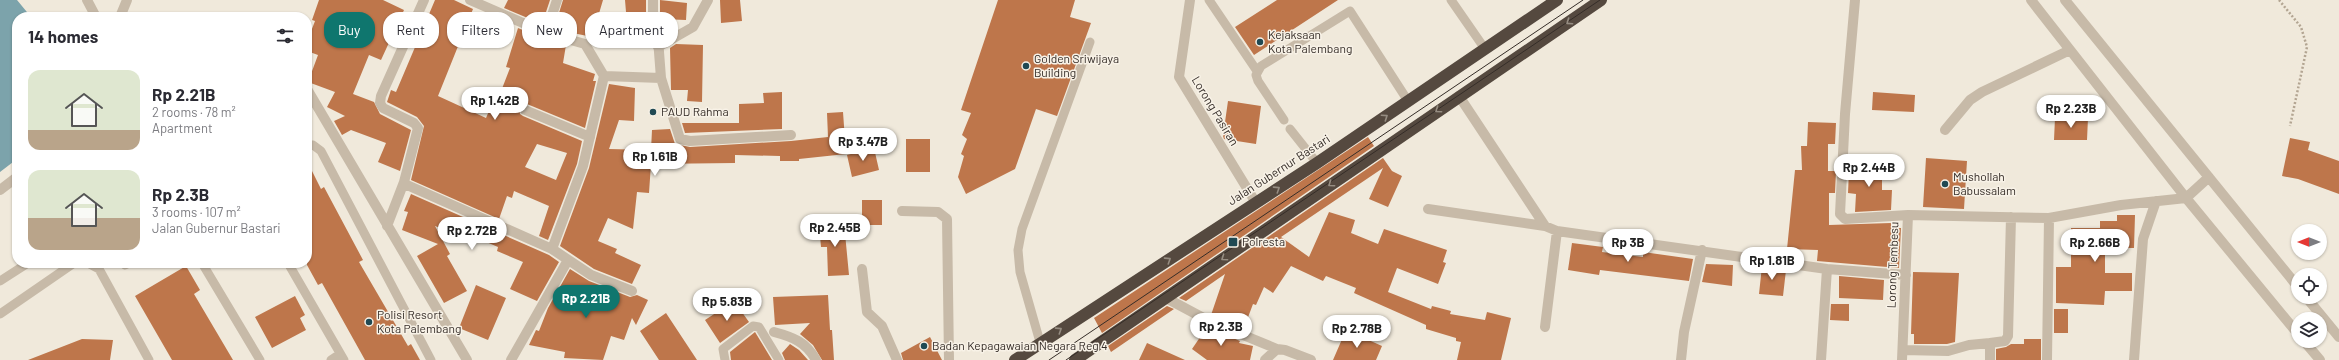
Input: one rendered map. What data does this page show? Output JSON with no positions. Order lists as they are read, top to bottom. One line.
{"streets":{"highway":["Jalan Gubernur Bastari"],"street":["Lorong Pasiran","Lorong Tembesu"]},"crossings":[["Lorong Pasiran","Jalan Gubernur Bastari"]],"places":{"other":["Kejaksaan Kota Palembang","Golden Sriwijaya Building","PAUD Rahma","Mushollah Babussalam","Polisi Resort Kota Palembang","Badan Kepagawaian Negara Reg 4"],"transit":["Polresta"]},"north":"left","page":{"chip":["Buy","Rent","Filters","New","Apartment"],"heading":"14 homes","list":[{"name":"Rp 2.21B","note":"2 rooms · 78 m² · Apartment"},{"name":"Rp 2.3B","note":"3 rooms · 107 m² · Jalan Gubernur Bastari"}],"price":["Rp 1.42B","Rp 2.23B","Rp 3.47B","Rp 1.61B","Rp 2.44B","Rp 2.45B","Rp 2.72B","Rp 3B","Rp 2.66B","Rp 1.81B","Rp 2.21B","Rp 5.83B","Rp 2.3B","Rp 2.78B"]}}
